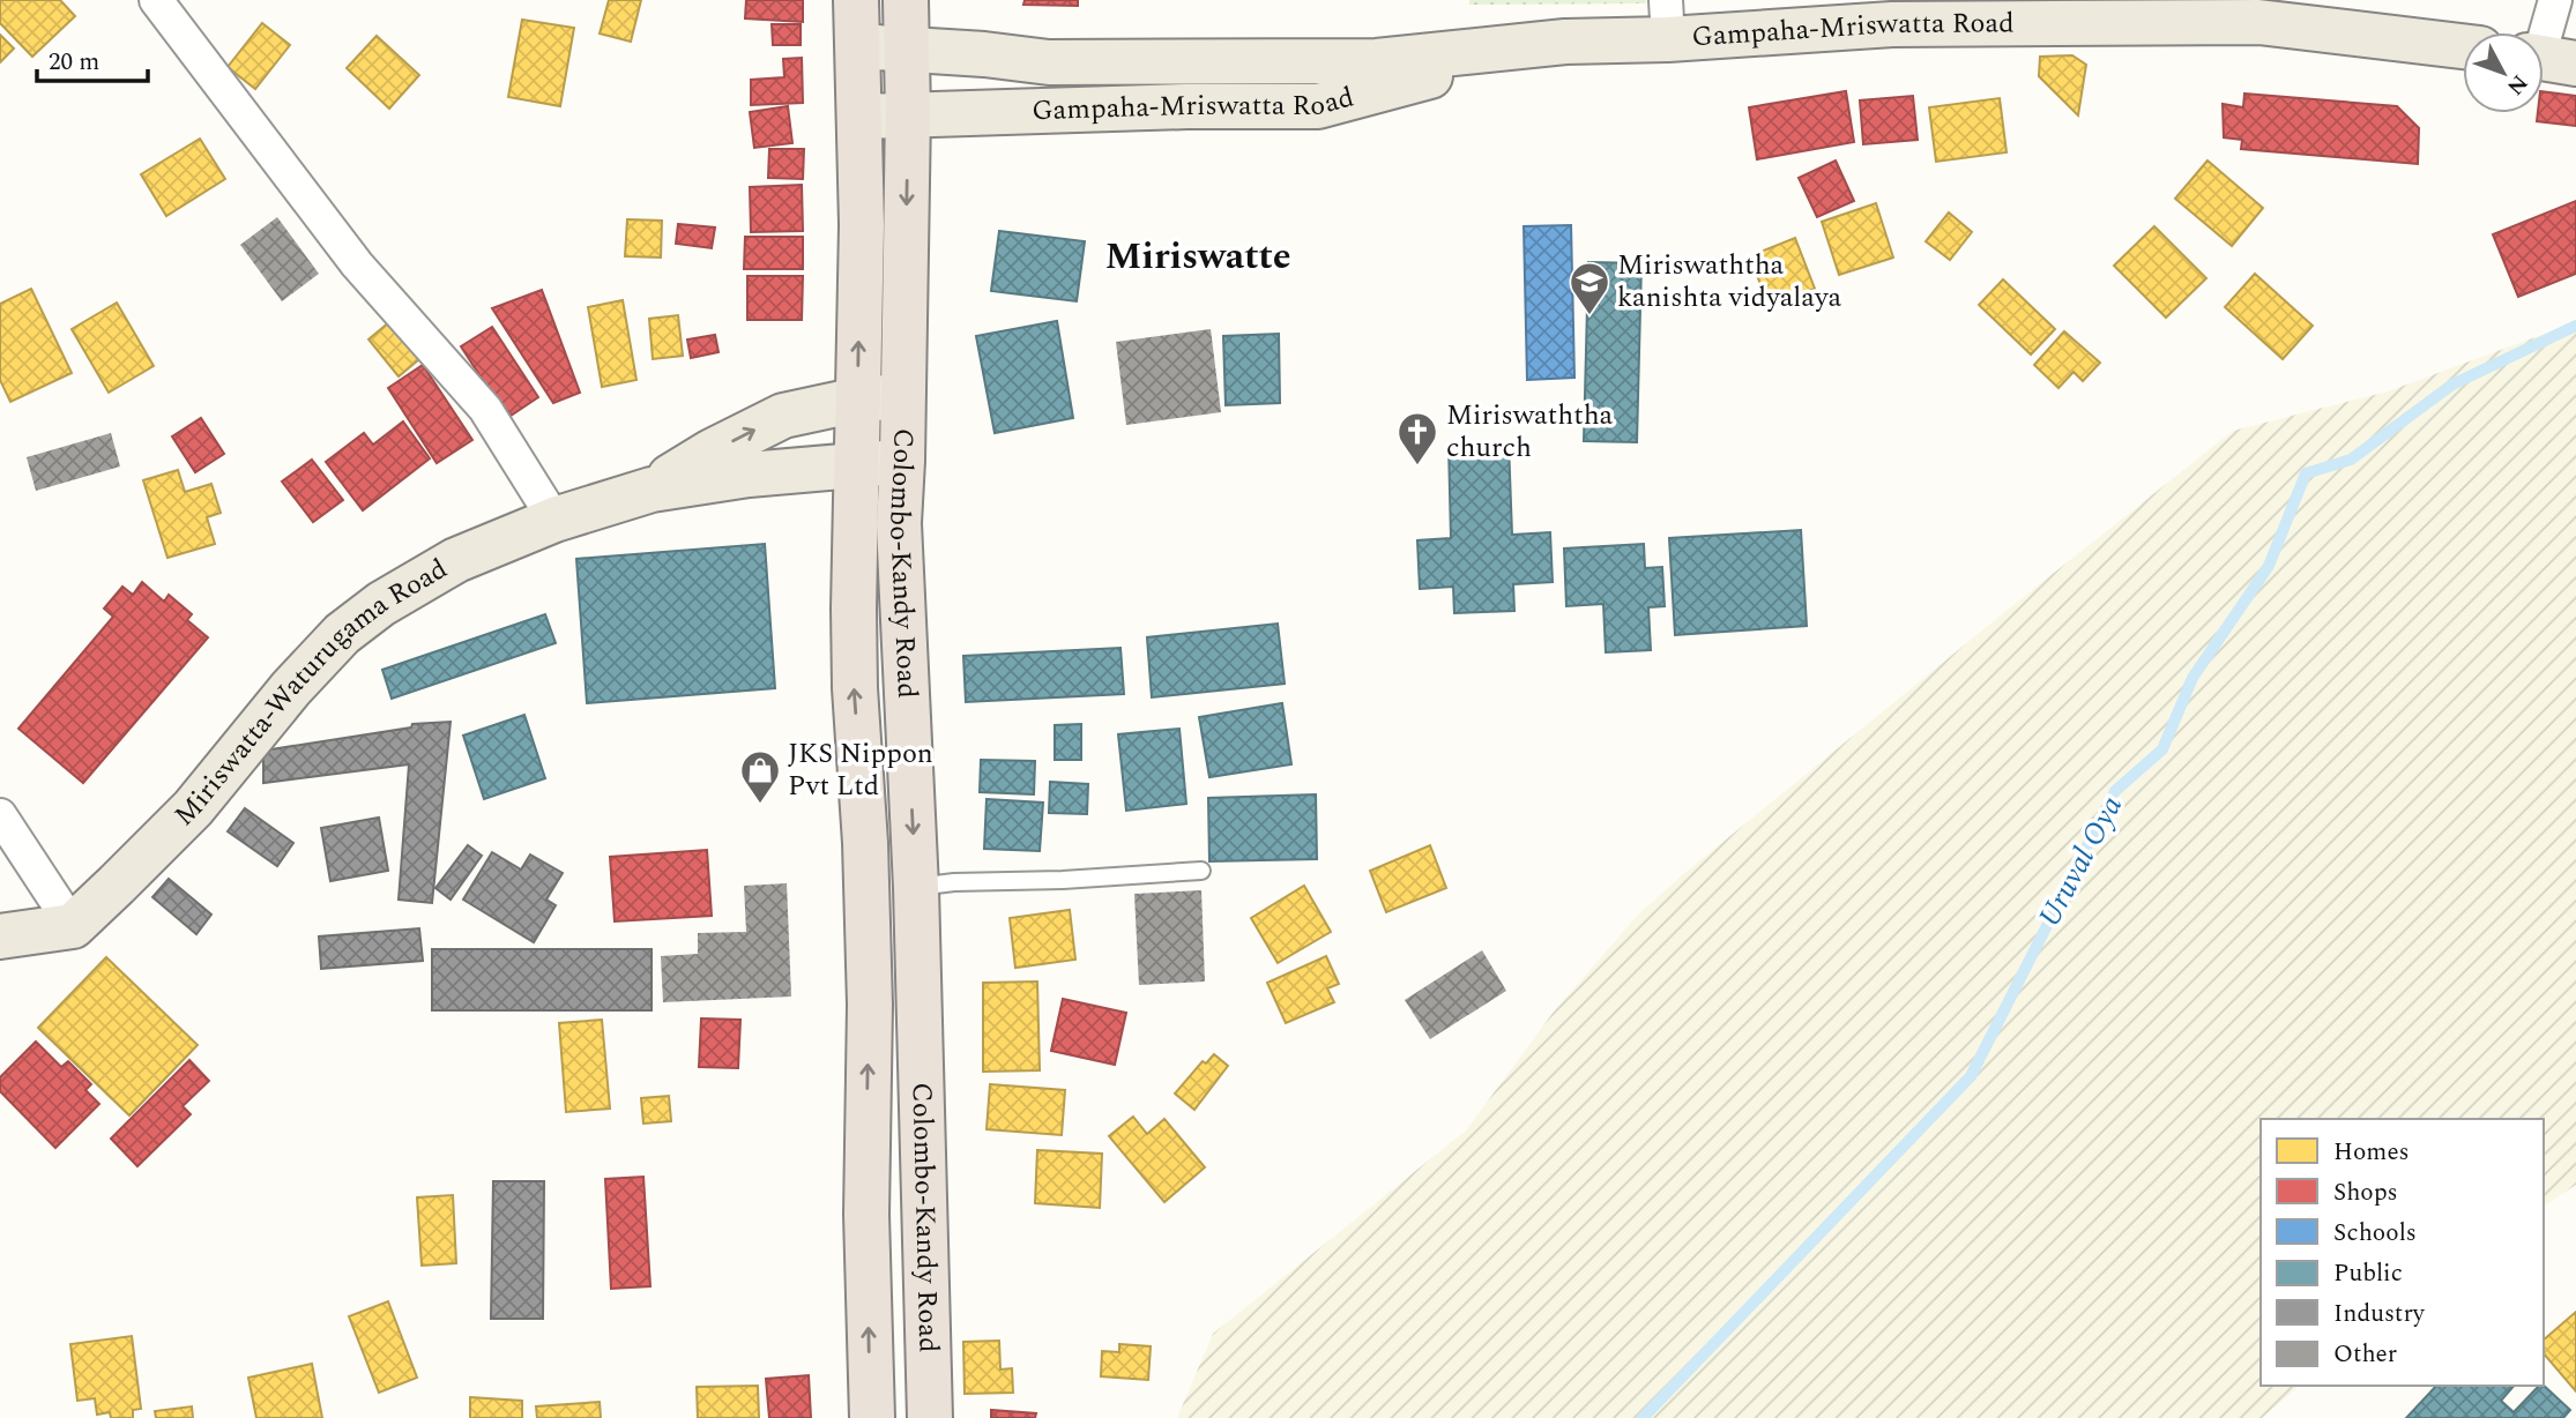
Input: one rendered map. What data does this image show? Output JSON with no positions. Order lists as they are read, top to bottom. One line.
{"streets":{"highway":["Colombo-Kandy Road"],"main road":["Gampaha-Mriswatta Road","Miriswatta-Waturugama Road"]},"crossings":[["Gampaha-Mriswatta Road","Colombo-Kandy Road"],["Colombo-Kandy Road","Miriswatta-Waturugama Road"]],"districts":["Miriswatte"],"water":["Uruval Oya"],"places":{"school or university":["Miriswaththa kanishta vidyalaya"],"church":["Miriswaththa church"],"shop":["JKS Nippon Pvt Ltd"]},"legend":["Homes","Shops","Schools","Public","Industry","Other"],"scale_bar":"20 m","north":"bottom right"}
